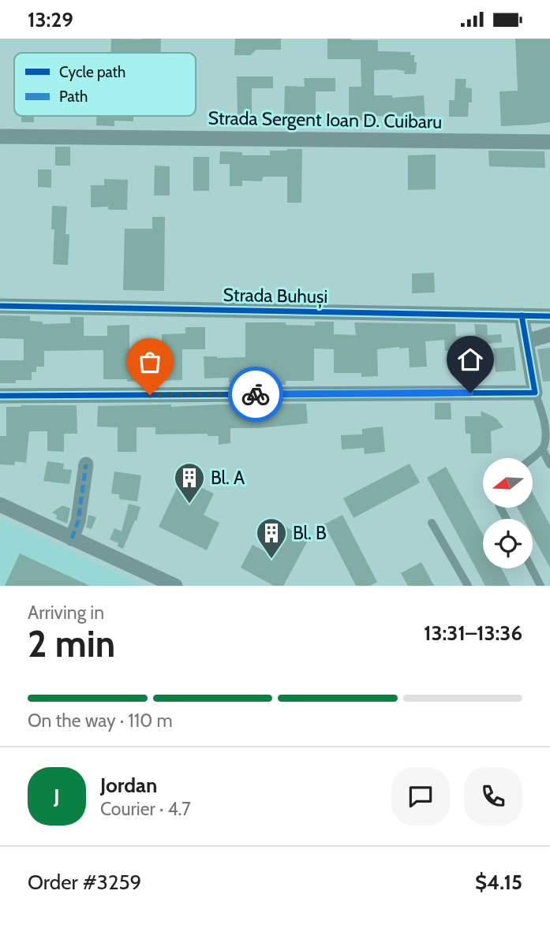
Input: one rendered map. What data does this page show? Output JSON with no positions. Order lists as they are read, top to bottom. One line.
{"streets":{"street":["Strada Sergent Ioan D. Cuibaru","Strada Buhuși"]},"places":{"building":["Bl. A","Bl. B"]},"legend":["Cycle path","Path"],"north":"left","page":{"status":"13:29","heading":["2 min","Arriving in","13:31–13:36"],"panel":["Jordan","Courier · 4.7","Order #3259","$4.15"],"bar":"On the way · 110 m","round":"J"}}
